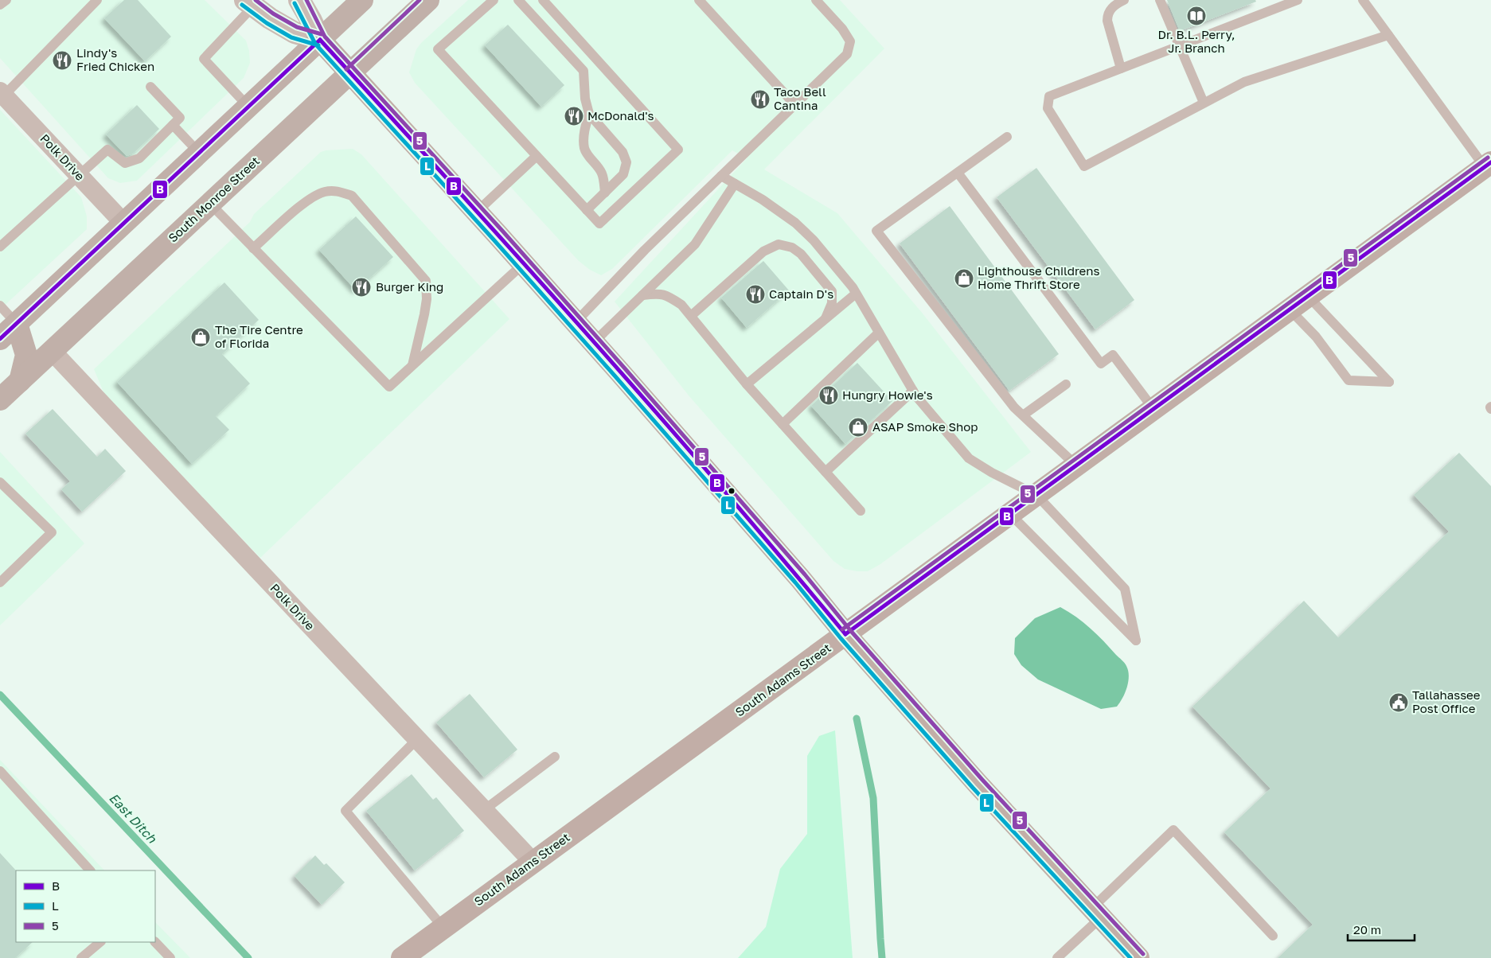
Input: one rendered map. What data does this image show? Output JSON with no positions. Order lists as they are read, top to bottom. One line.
{"streets":{"main road":["South Monroe Street","South Adams Street"],"street":["Polk Drive"]},"crossings":[["Polk Drive","South Monroe Street"],["Polk Drive","South Adams Street"]],"water":["East Ditch"],"places":{"library":["Dr. B.L. Perry, Jr. Branch"],"restaurant":["Lindy's Fried Chicken","Taco Bell Cantina","McDonald's","Burger King","Captain D's","Hungry Howie's"],"shop":["Lighthouse Childrens Home Thrift Store","The Tire Centre of Florida","ASAP Smoke Shop"],"public building":["Tallahassee Post Office"]},"lines":["transit line 5","transit line L","transit line B"],"legend":["B","L","5"],"scale_bar":"20 m"}
